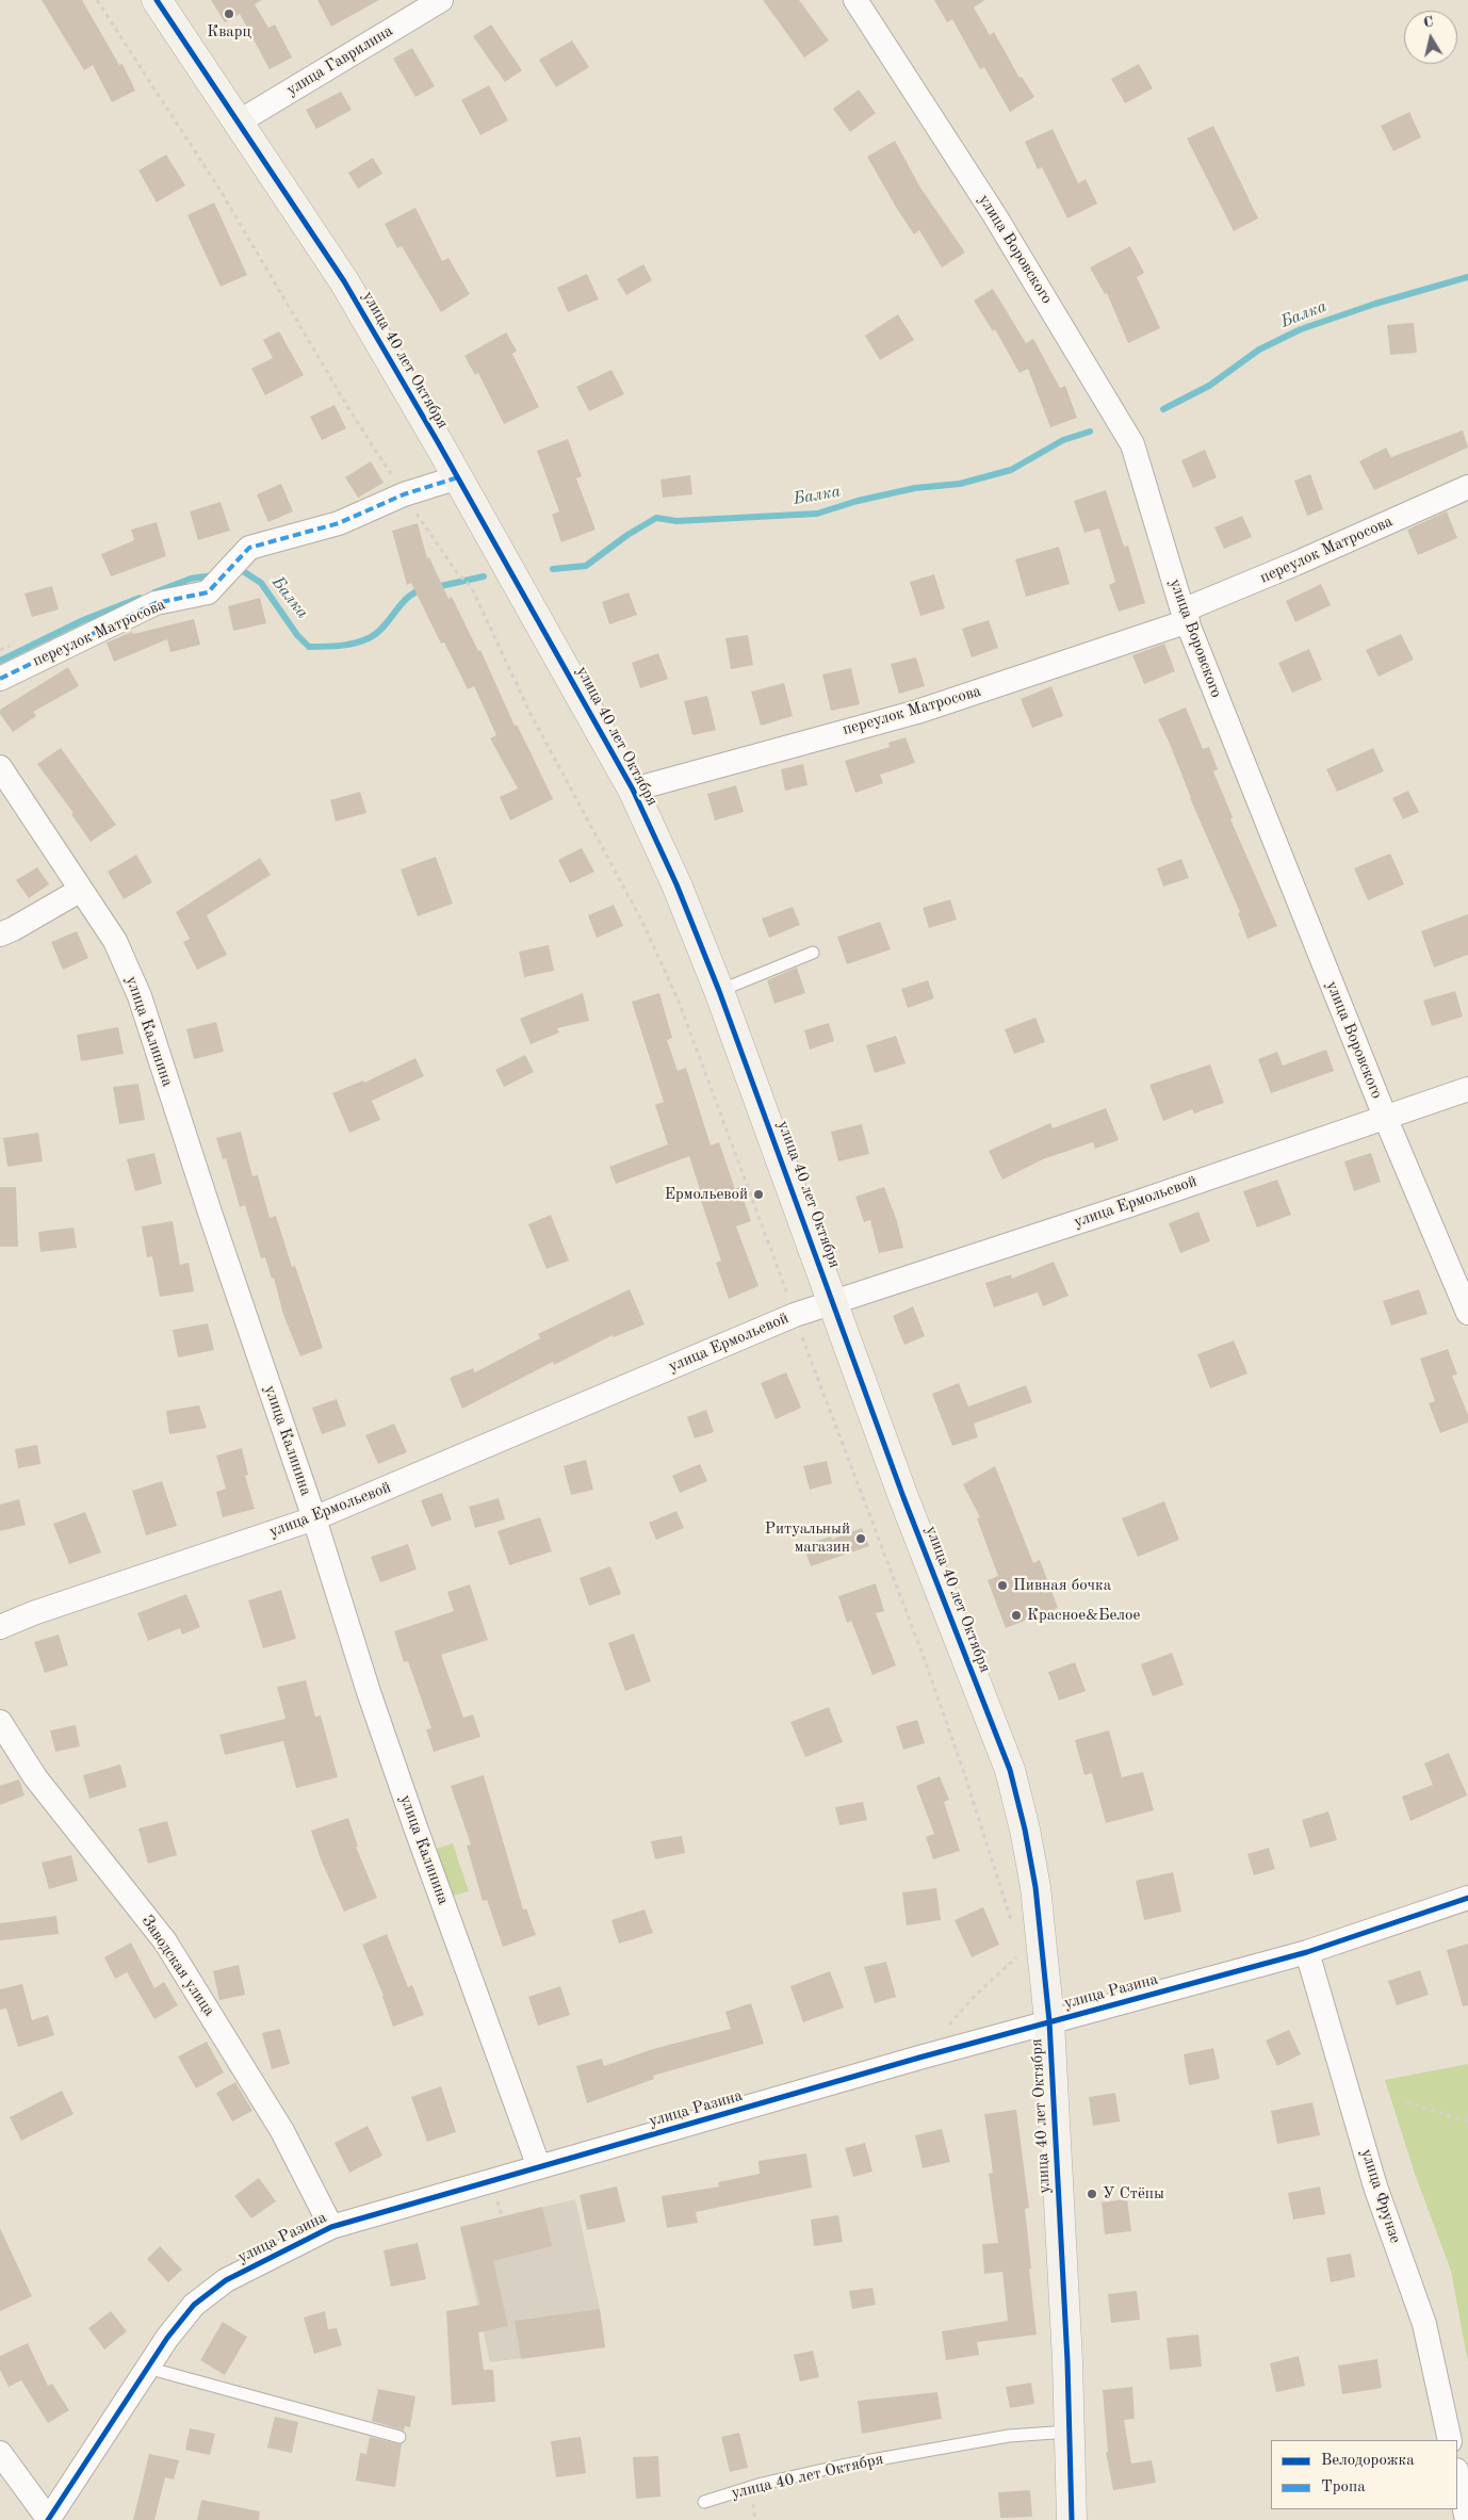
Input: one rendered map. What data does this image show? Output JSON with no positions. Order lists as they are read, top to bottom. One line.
{"streets":{"street":["улица Гаврилина","улица Воровского","улица 40 лет Октября","переулок Матросова","улица Калинина","улица Ермольевой","Заводская улица","улица Разина","улица Фрунзе"]},"crossings":[["улица Гаврилина","улица 40 лет Октября"],["улица Воровского","переулок Матросова"],["улица Воровского","улица Ермольевой"],["улица 40 лет Октября","переулок Матросова"],["улица 40 лет Октября","улица Ермольевой"],["улица 40 лет Октября","улица Разина"],["улица Калинина","улица Ермольевой"],["улица Калинина","улица Разина"],["Заводская улица","улица Разина"],["улица Разина","улица Фрунзе"]],"water":["Балка"],"places":["Кварц","Ермольевой","Ритуальный магазин","Пивная бочка","Красное&Белое","У Стёпы"],"legend":["Велодорожка","Тропа"],"north":"top"}
